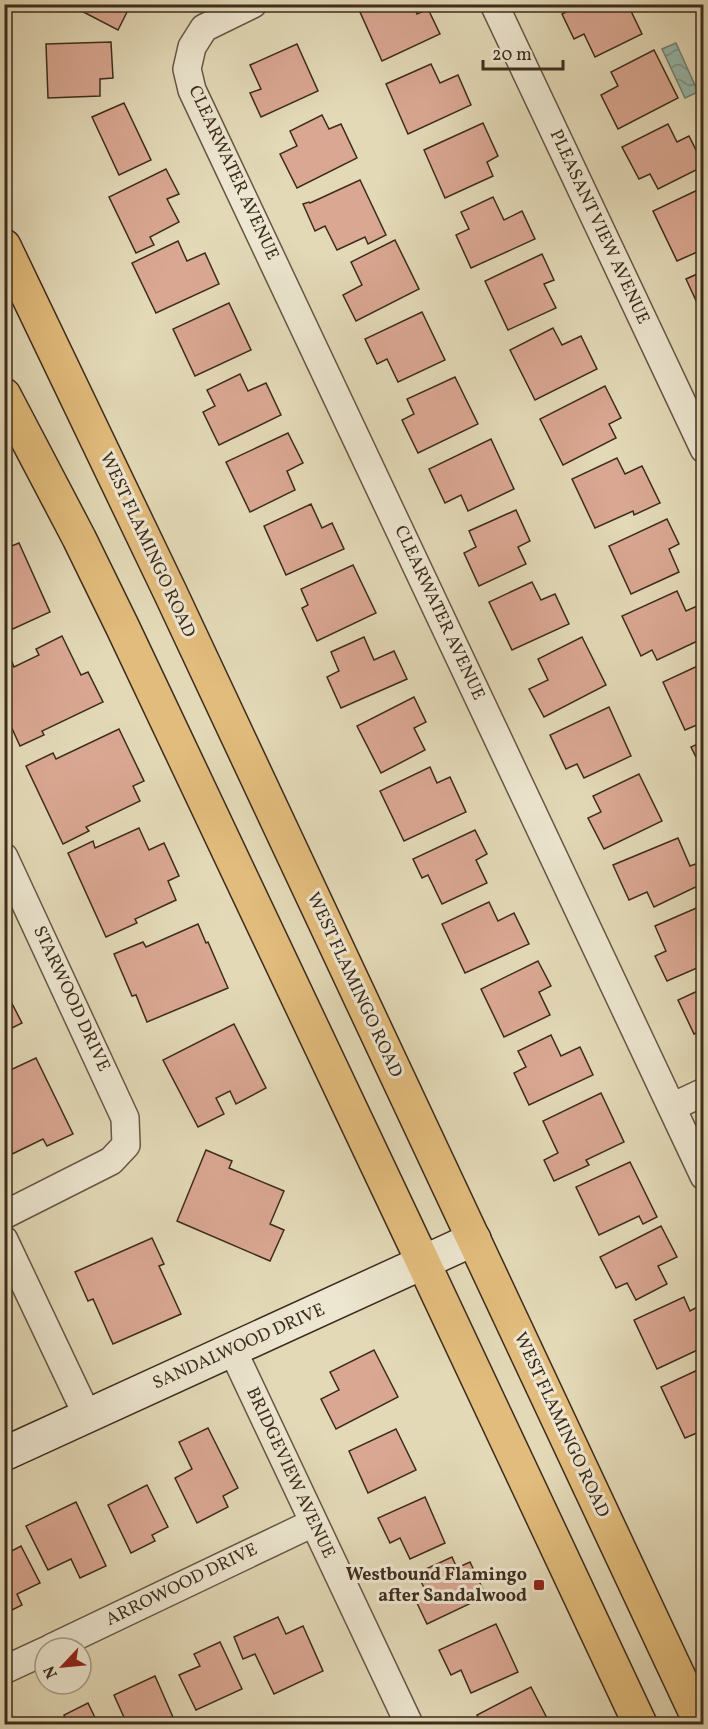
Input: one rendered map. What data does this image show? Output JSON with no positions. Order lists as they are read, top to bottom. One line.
{"streets":{"main road":["WEST FLAMINGO ROAD"],"street":["CLEARWATER AVENUE","PLEASANT VIEW AVENUE","STARWOOD DRIVE","SANDALWOOD DRIVE","BRIDGEVIEW AVENUE","ARROWOOD DRIVE"]},"crossings":[["WEST FLAMINGO ROAD","SANDALWOOD DRIVE"],["SANDALWOOD DRIVE","BRIDGEVIEW AVENUE"],["BRIDGEVIEW AVENUE","ARROWOOD DRIVE"]],"places":{"transit":["Westbound Flamingo after Sandalwood"]},"scale_bar":"20 m","north":"bottom left"}
